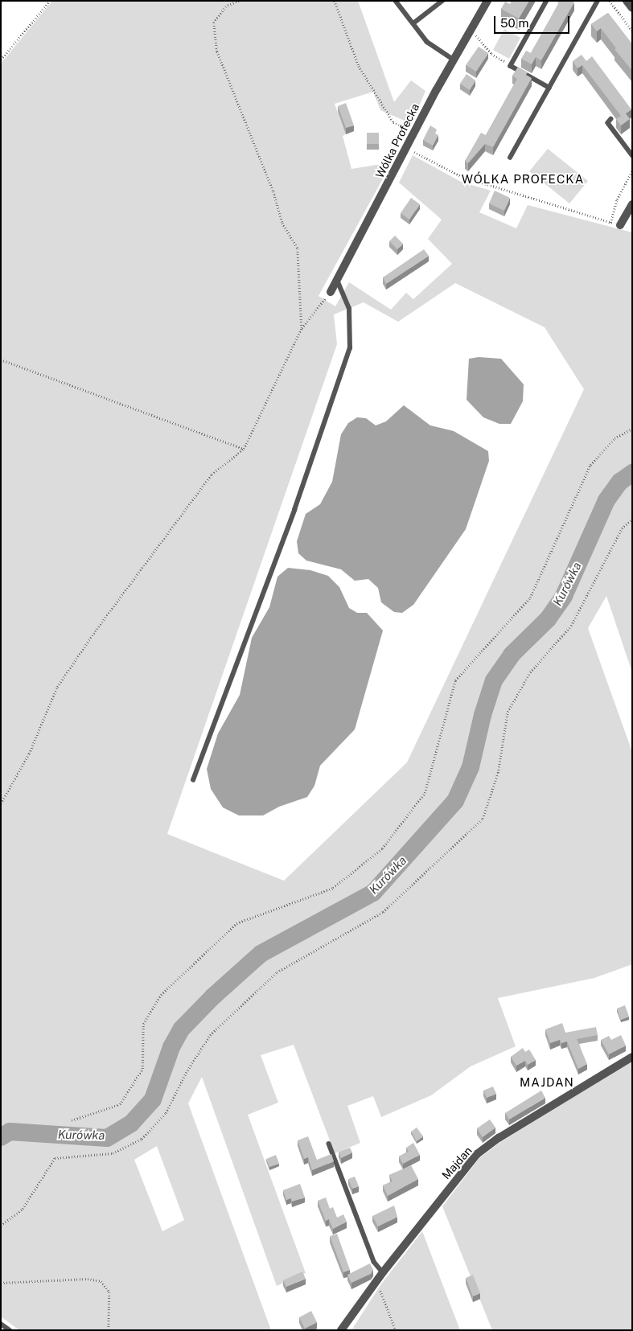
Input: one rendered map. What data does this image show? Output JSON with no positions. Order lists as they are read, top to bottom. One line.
{"streets":{"street":["Wólka Profecka","Majdan"]},"districts":["WÓLKA PROFECKA","MAJDAN"],"water":["Kurówka"],"scale_bar":"50 m"}
